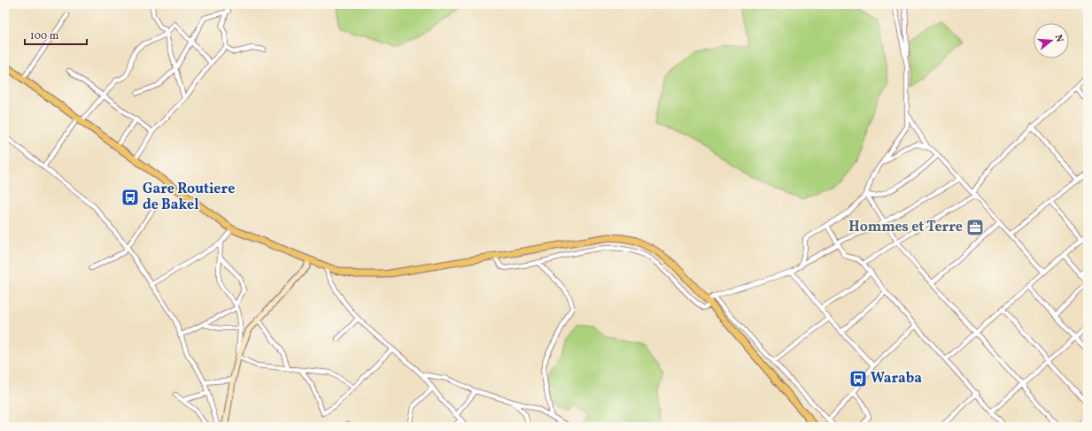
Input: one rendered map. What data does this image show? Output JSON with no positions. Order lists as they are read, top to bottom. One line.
{"places":{"bus stop":["Gare Routiere de Bakel","Waraba"],"office":["Hommes et Terre"]},"scale_bar":"100 m","north":"right"}
